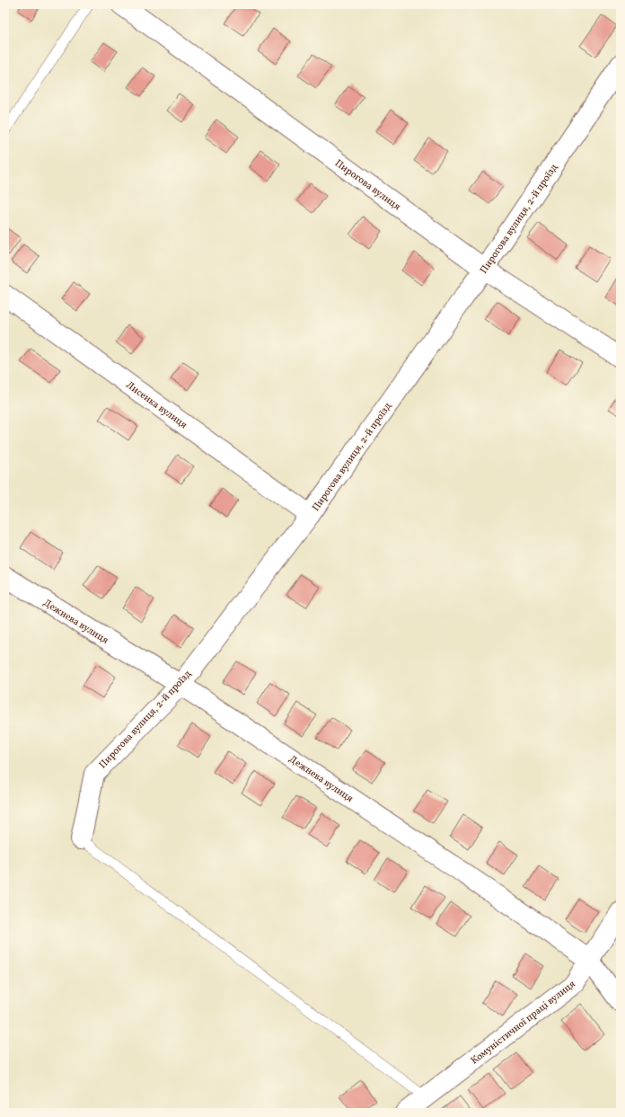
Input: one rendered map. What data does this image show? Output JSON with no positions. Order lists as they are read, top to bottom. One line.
{"streets":{"street":["Пирогова вулиця","Пирогова вулиця, 2-й проїзд","Лисенка вулиця","Дежнева вулиця","Комуністичної праці вулиця"]},"crossings":[["Пирогова вулиця","Пирогова вулиця, 2-й проїзд"],["Пирогова вулиця, 2-й проїзд","Лисенка вулиця"],["Пирогова вулиця, 2-й проїзд","Дежнева вулиця"],["Дежнева вулиця","Комуністичної праці вулиця"]]}
